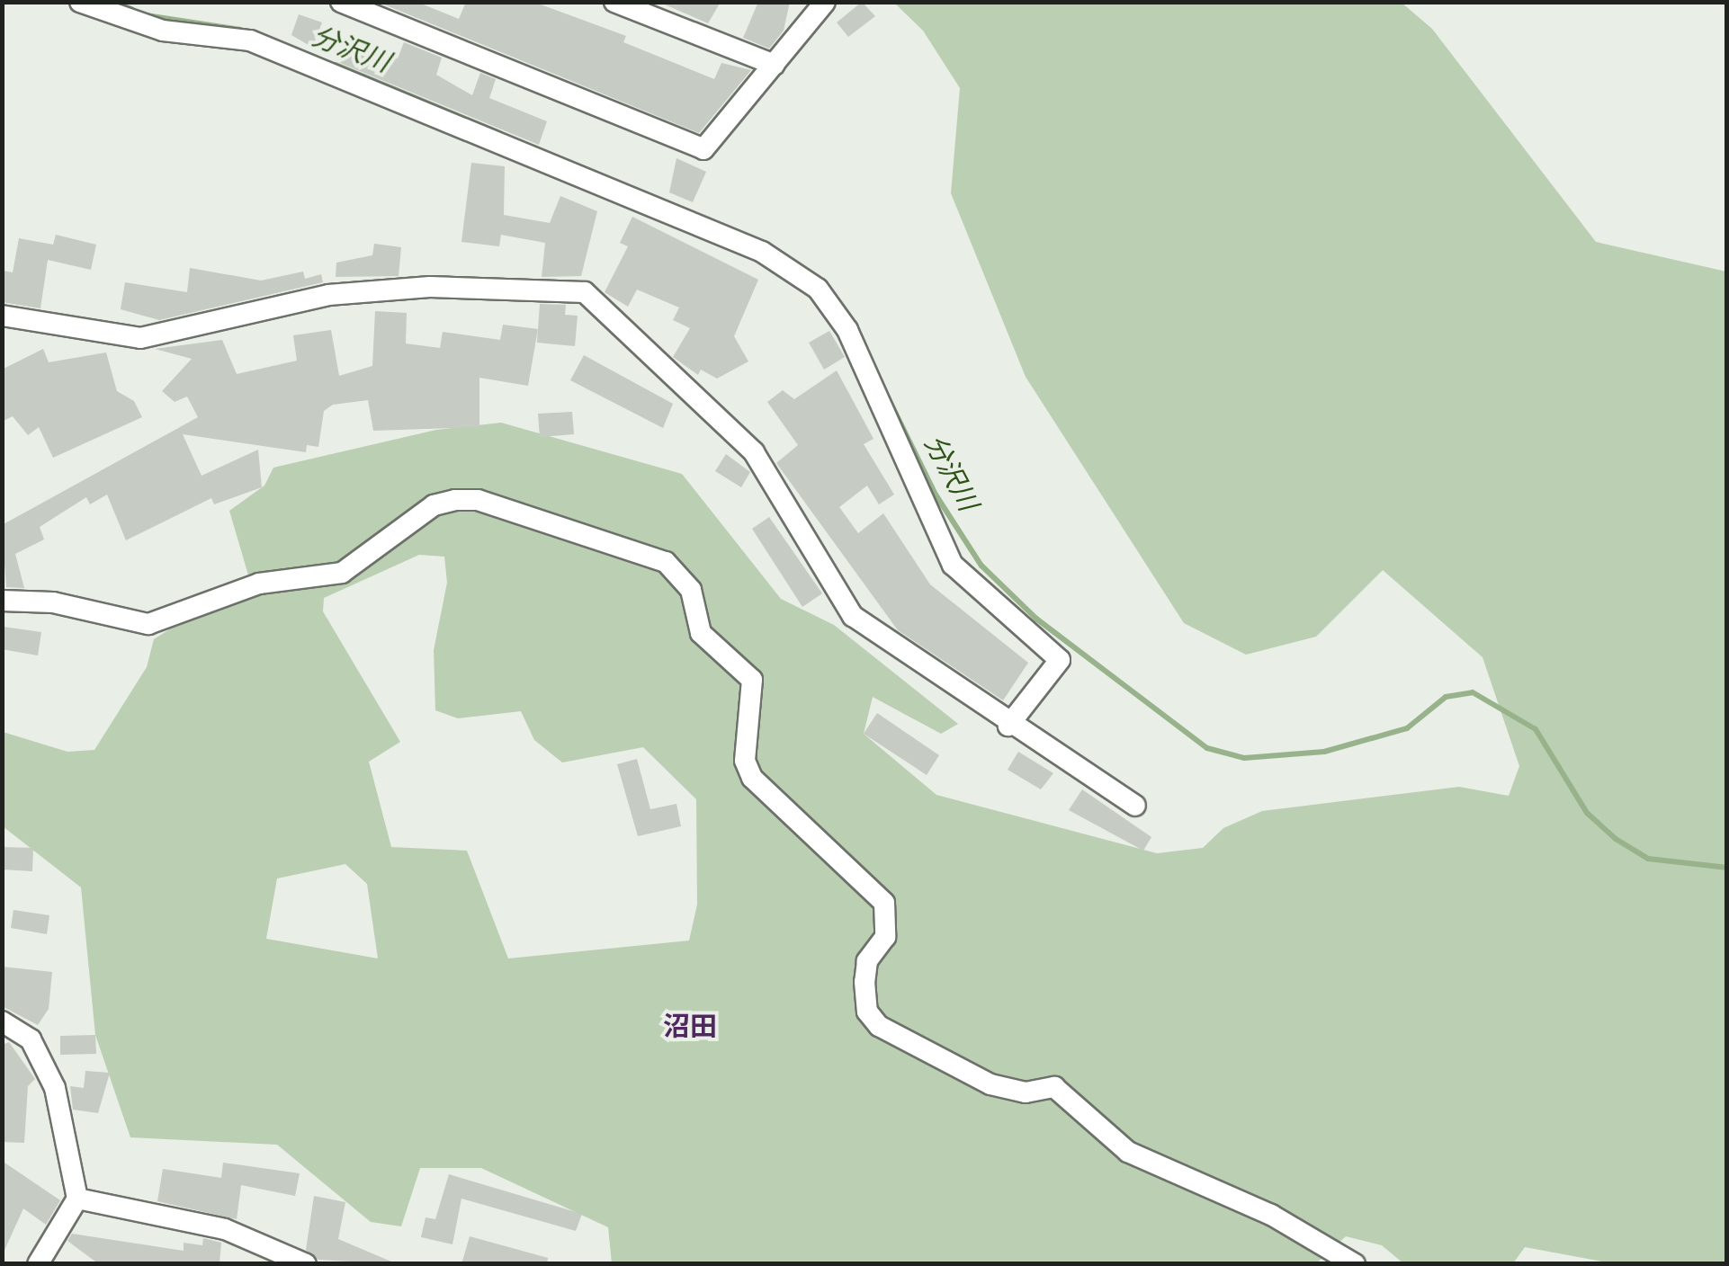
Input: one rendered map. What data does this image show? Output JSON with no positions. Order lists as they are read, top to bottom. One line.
{"districts":["沼田"],"water":["分沢川"]}
